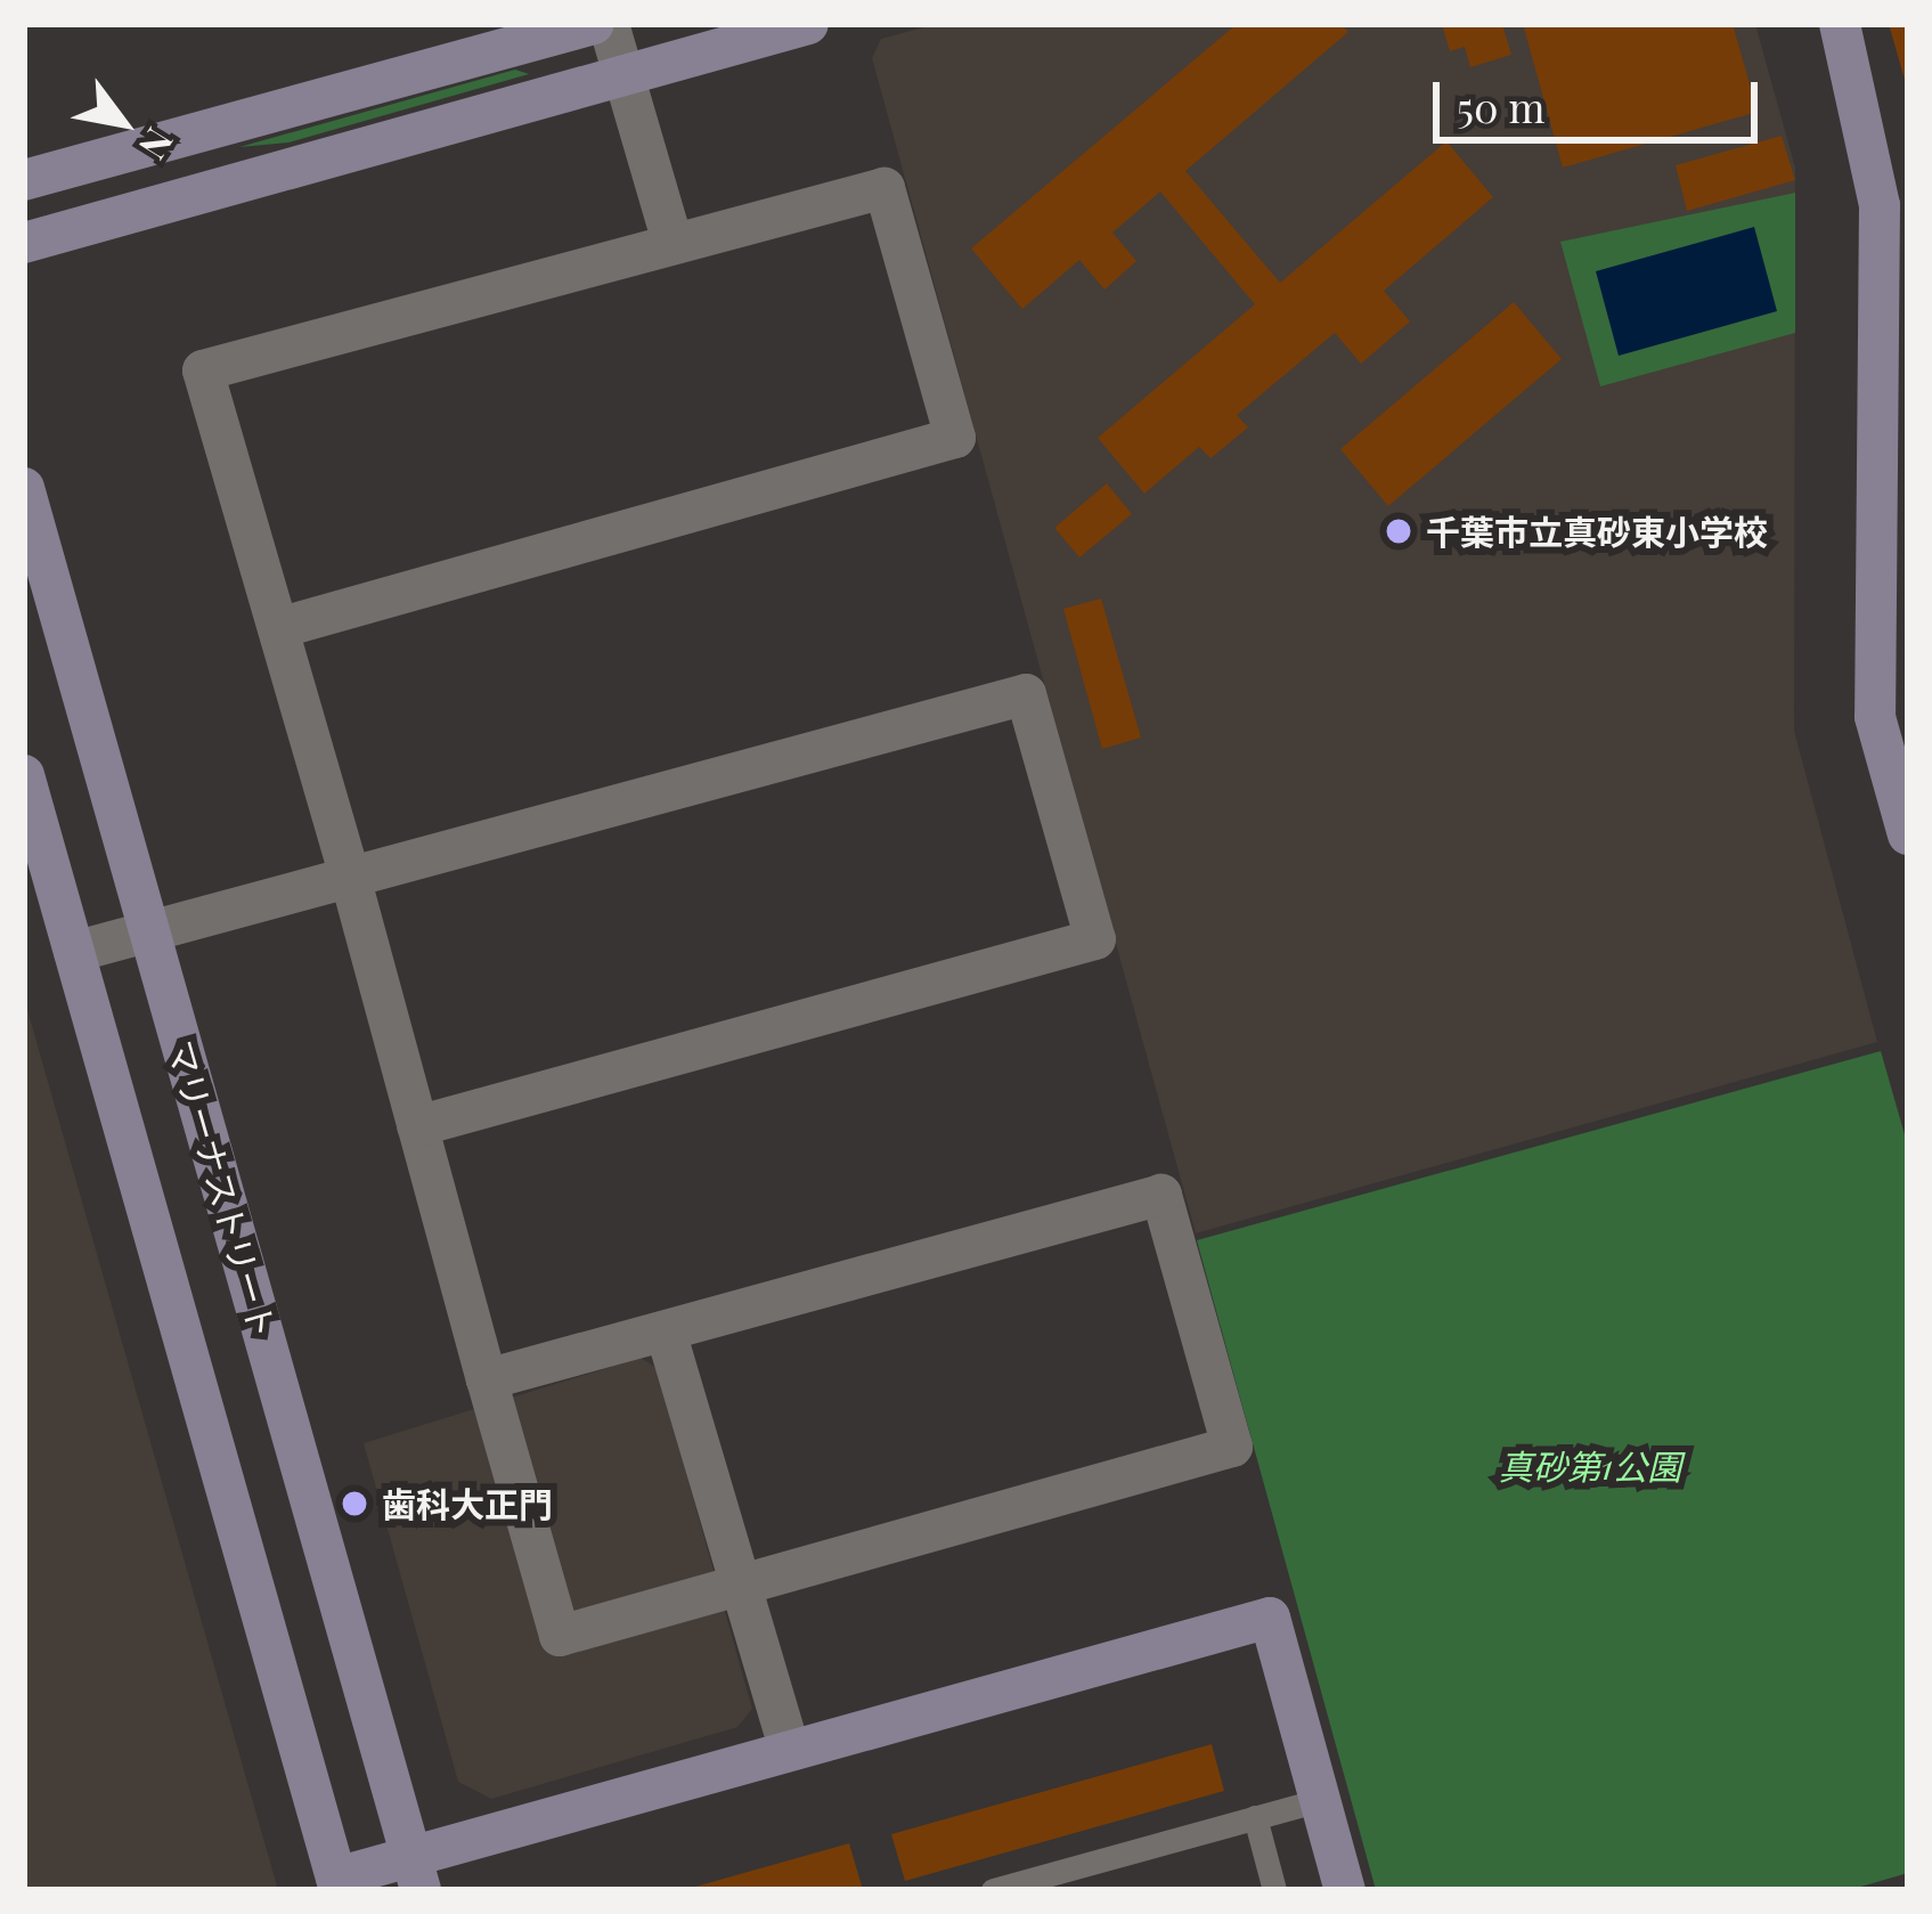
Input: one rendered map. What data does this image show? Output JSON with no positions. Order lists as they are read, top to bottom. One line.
{"streets":{"street":["マリーナストリート"]},"parks":["真砂第1公園"],"places":["千葉市立真砂東小学校","歯科大正門"],"scale_bar":"50 m","north":"bottom right"}
